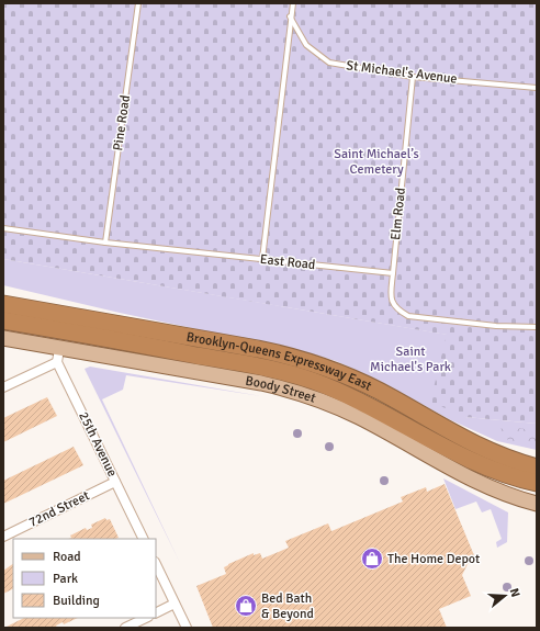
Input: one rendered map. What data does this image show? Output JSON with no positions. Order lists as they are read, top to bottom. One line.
{"streets":{"highway":["Brooklyn-Queens Expressway East"],"main road":["Boody Street"],"street":["25th Avenue","72nd Street"],"lane":["St Michael's Avenue","Pine Road","Elm Road","East Road"]},"crossings":[["St Michael's Avenue","Elm Road"],["Pine Road","East Road"],["Elm Road","East Road"],["Boody Street","25th Avenue"],["25th Avenue","72nd Street"]],"parks":["Saint Michael’s Cemetery","Saint Michael's Park"],"places":{"shop":["The Home Depot","Bed Bath & Beyond"]},"legend":["Road","Park","Building"],"north":"right"}
